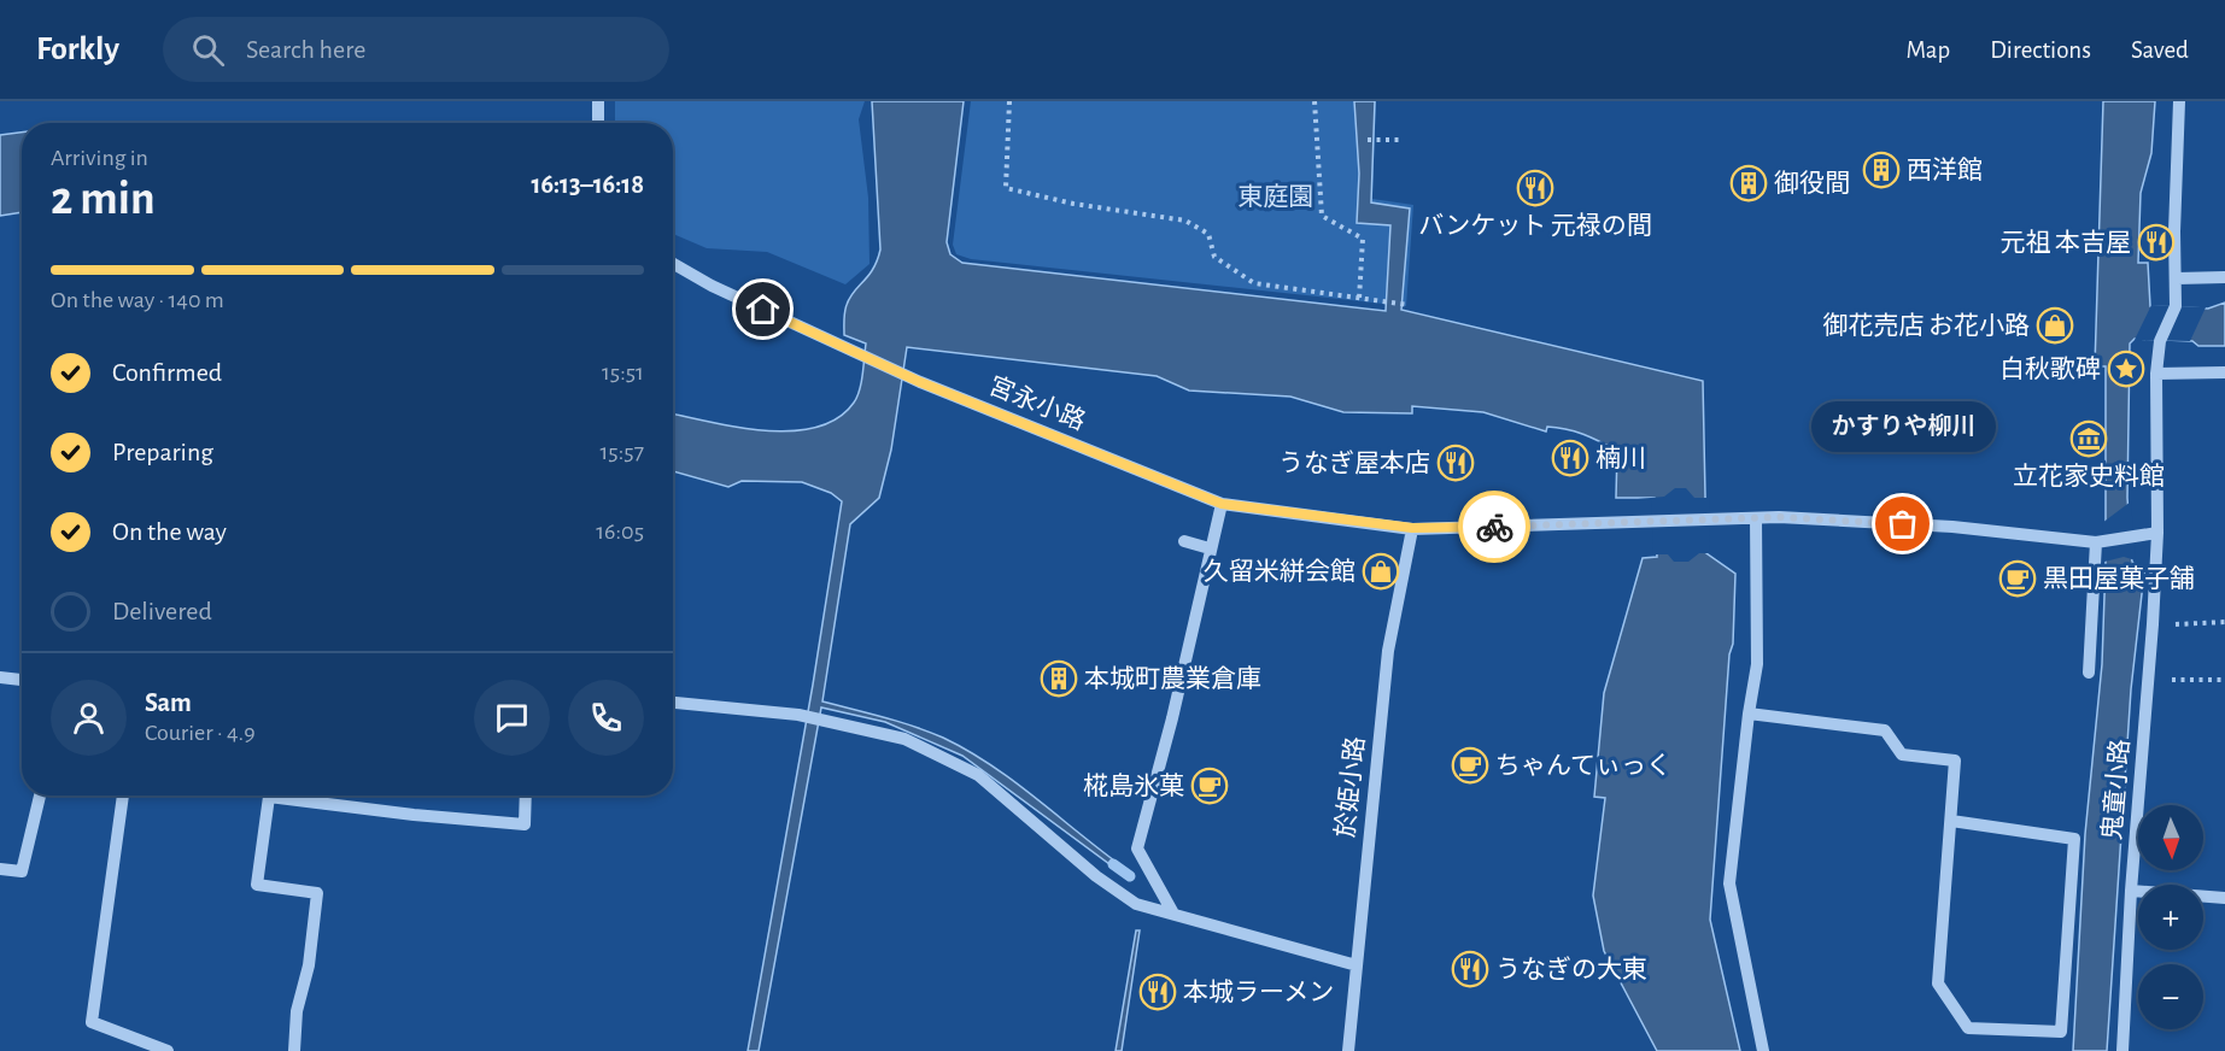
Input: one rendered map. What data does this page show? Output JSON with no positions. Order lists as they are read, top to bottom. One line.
{"streets":{"street":["宮永小路","於姫小路","鬼童小路"]},"crossings":[["宮永小路","於姫小路"],["宮永小路","鬼童小路"]],"parks":["東庭園"],"places":{"building":["西洋館","御役間","本城町農業倉庫"],"restaurant":["バンケット 元禄の間","元祖 本吉屋","楠川","うなぎ屋本店","うなぎの大東","本城ラーメン"],"shop":["御花売店 お花小路","久留米絣会館"],"place":["白秋歌碑"],"museum":["立花家史料館"],"other":["かすりや柳川"],"cafe":["黒田屋菓子舗","ちゃんてぃっく","椛島氷菓"]},"north":"bottom","page":{"header":"Forkly","search":"Search here","nav":["Map","Directions","Saved"],"heading":["2 min","Arriving in","16:13–16:18"],"panel":["Sam","Courier · 4.9"],"bar":"On the way · 140 m","list":[["Confirmed","15:51"],["Preparing","15:57"],["On the way","16:05"],"Delivered"],"bubble":"かすりや柳川","map_buttons":["+","−"]}}
